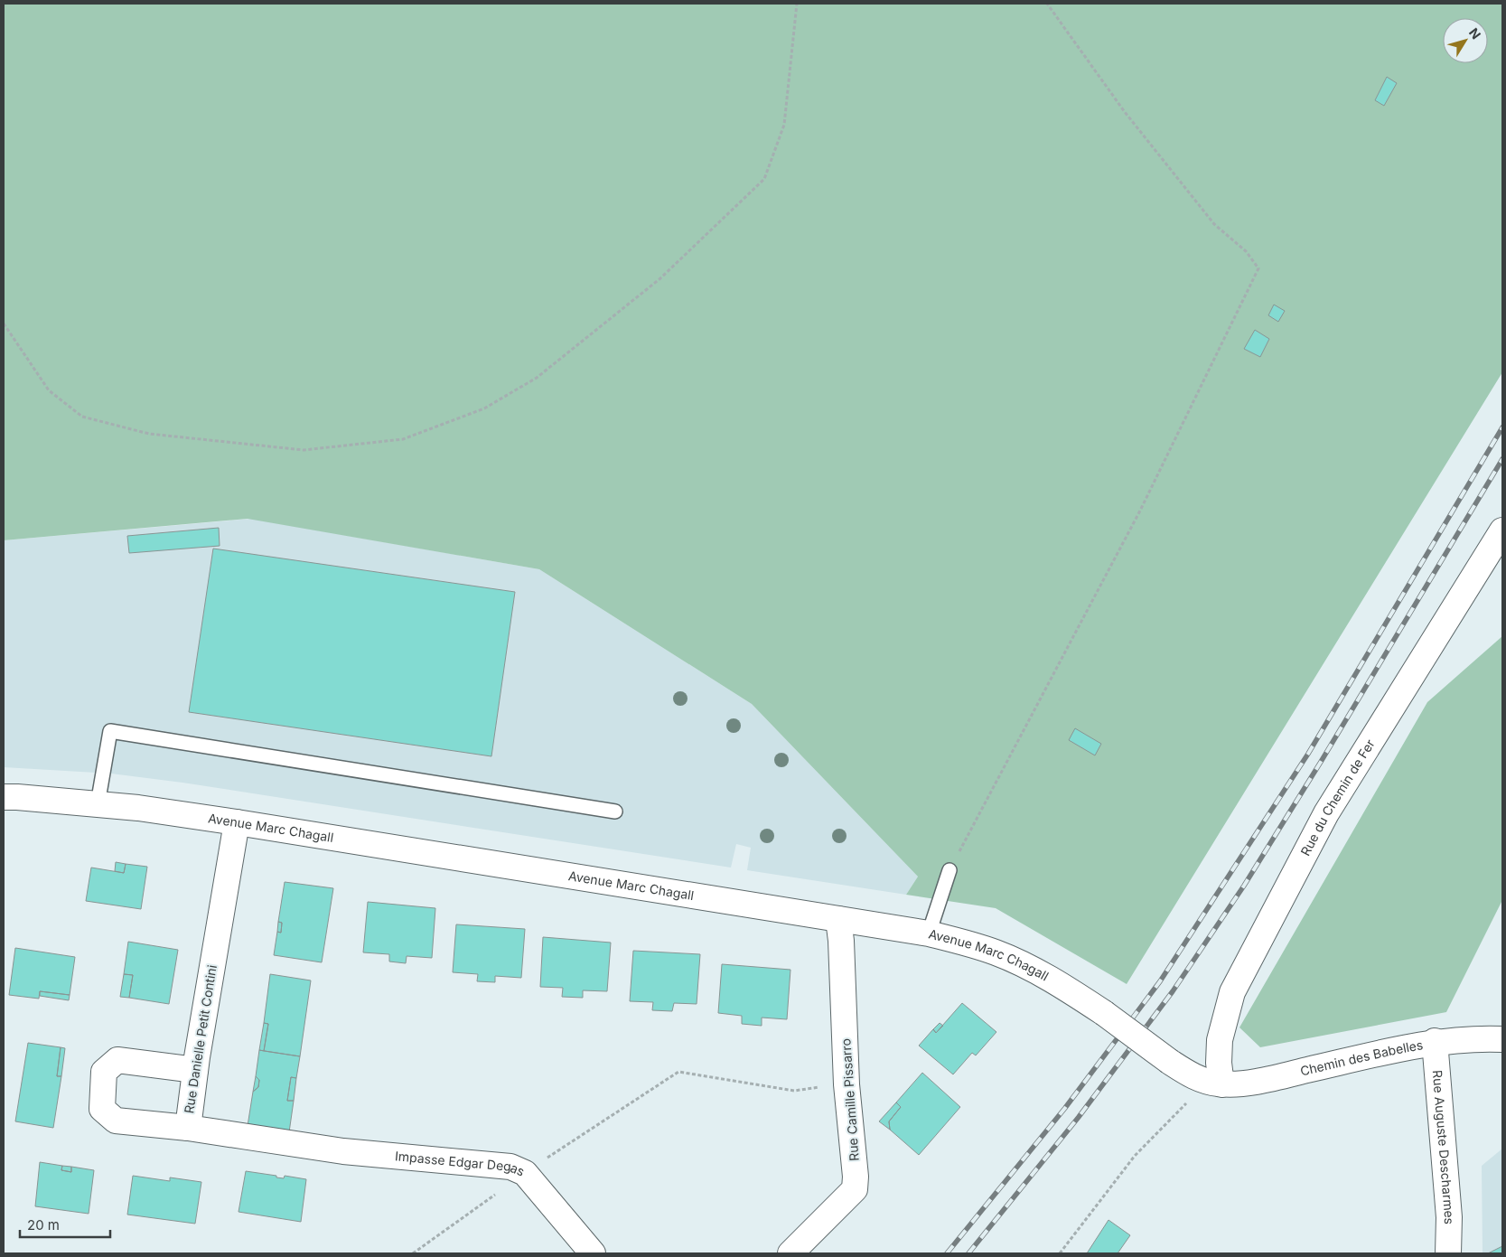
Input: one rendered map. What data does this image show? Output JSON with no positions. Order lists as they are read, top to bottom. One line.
{"streets":{"street":["Rue du Chemin de Fer","Avenue Marc Chagall","Rue Danielle Petit Contini","Chemin des Babelles","Rue Camille Pissarro","Rue Auguste Descharmes","Impasse Edgar Degas"]},"crossings":[["Rue du Chemin de Fer","Avenue Marc Chagall"],["Rue du Chemin de Fer","Chemin des Babelles"],["Avenue Marc Chagall","Rue Danielle Petit Contini"],["Avenue Marc Chagall","Chemin des Babelles"],["Avenue Marc Chagall","Rue Camille Pissarro"],["Rue Danielle Petit Contini","Impasse Edgar Degas"],["Chemin des Babelles","Rue Auguste Descharmes"]],"scale_bar":"20 m","north":"top right"}
